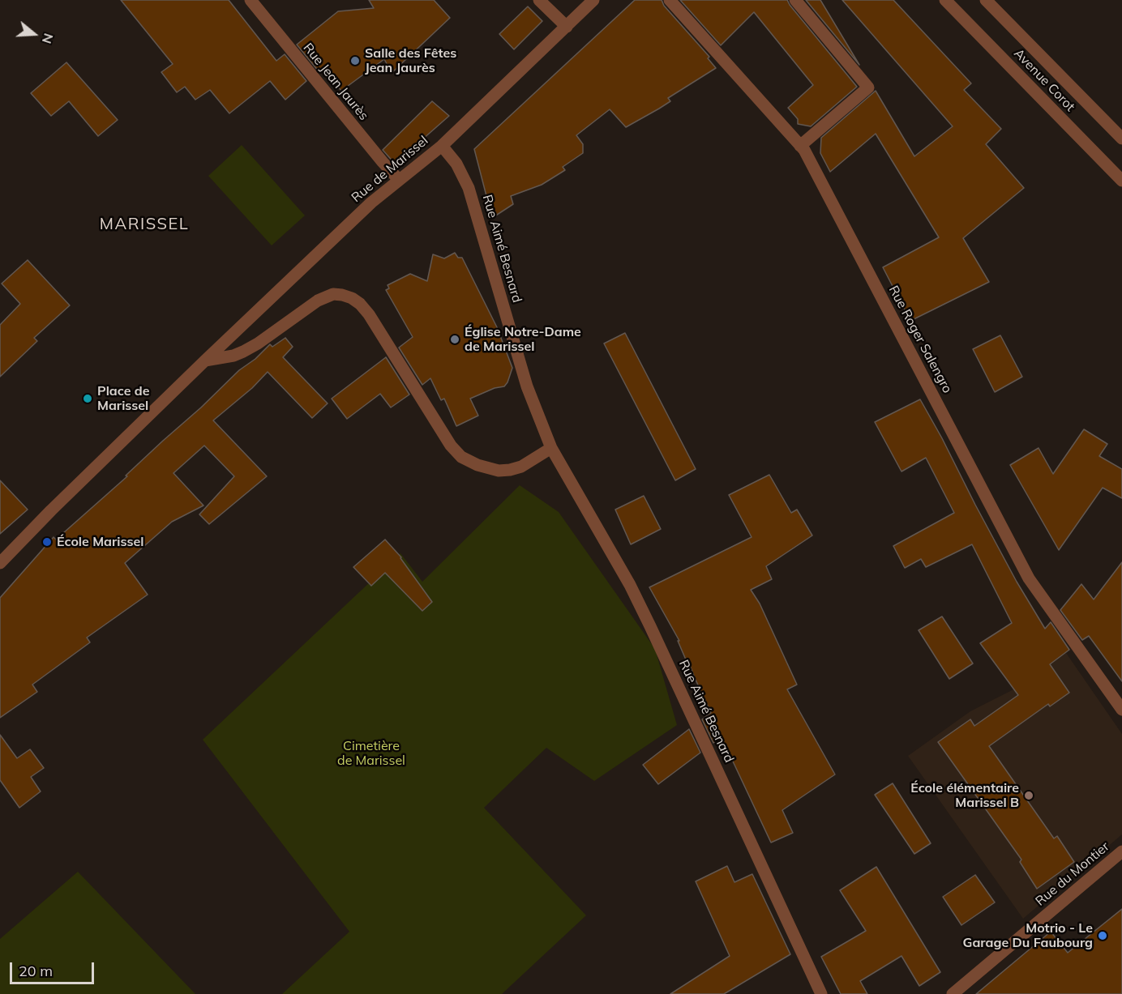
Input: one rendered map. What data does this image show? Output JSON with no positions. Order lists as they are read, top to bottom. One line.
{"streets":{"street":["Avenue Corot","Rue Jean Jaurès","Rue de Marissel","Rue Aimé Besnard","Rue Roger Salengro","Rue du Montier"]},"crossings":[["Rue Jean Jaurès","Rue de Marissel"],["Rue de Marissel","Rue Aimé Besnard"]],"districts":["MARISSEL"],"parks":["Cimetière de Marissel"],"places":["Salle des Fêtes Jean Jaurès","Église Notre-Dame de Marissel","Place de Marissel","École Marissel","École élémentaire Marissel B","Motrio - Le Garage Du Faubourg"],"scale_bar":"20 m","north":"right"}
